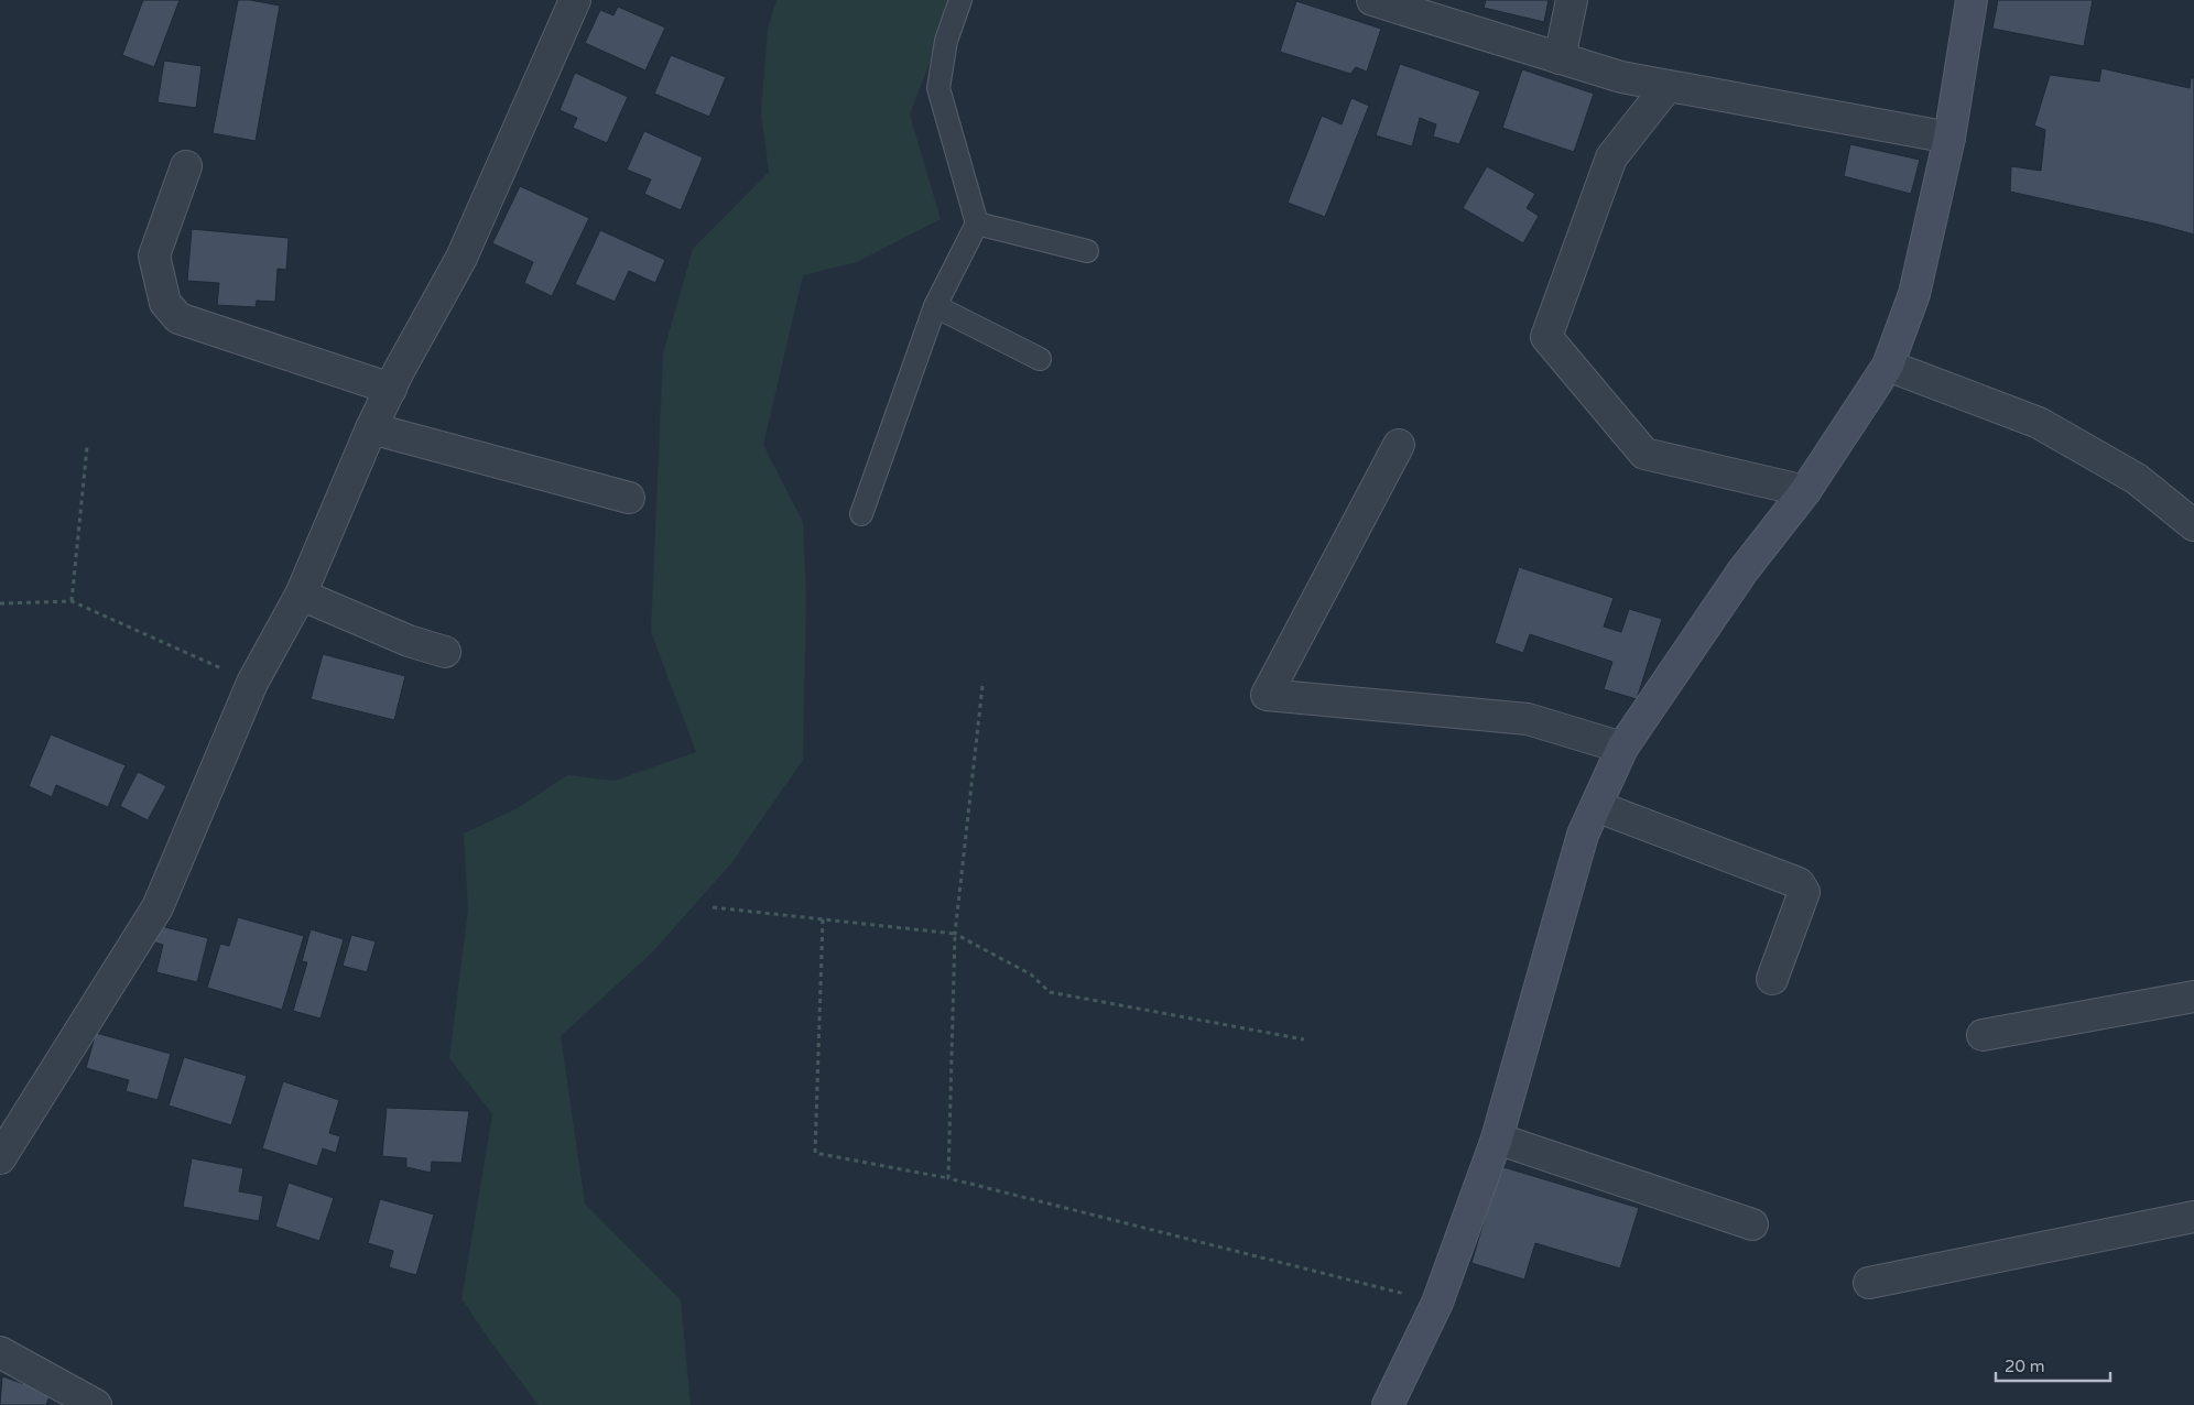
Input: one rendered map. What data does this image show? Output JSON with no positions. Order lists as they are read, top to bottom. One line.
{"scale_bar":"20 m"}
